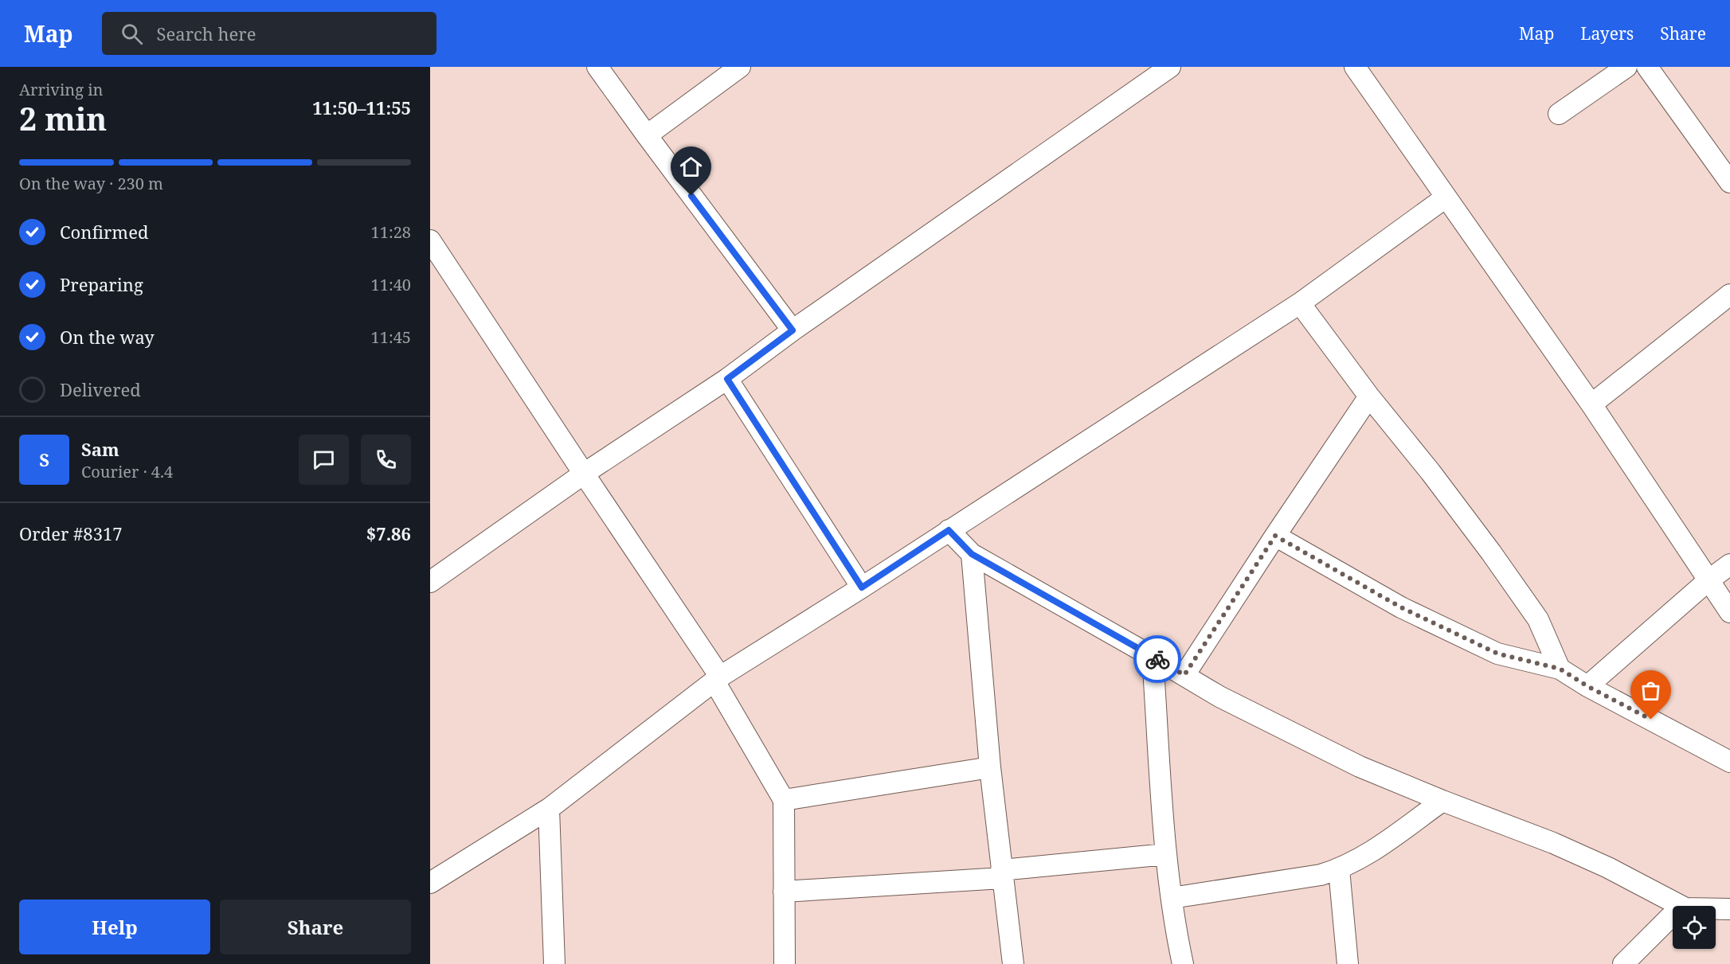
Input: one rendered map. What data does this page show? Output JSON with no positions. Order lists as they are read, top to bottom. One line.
{"page":{"header":"Map","search":"Search here","nav":["Map","Layers","Share"],"heading":["2 min","Arriving in","11:50–11:55"],"panel":["Sam","Courier · 4.4","Order #8317","$7.86"],"bar":"On the way · 230 m","list":[["Confirmed","11:28"],["Preparing","11:40"],["On the way","11:45"],"Delivered"],"round":"S","buttons":["Help","Share"]}}
